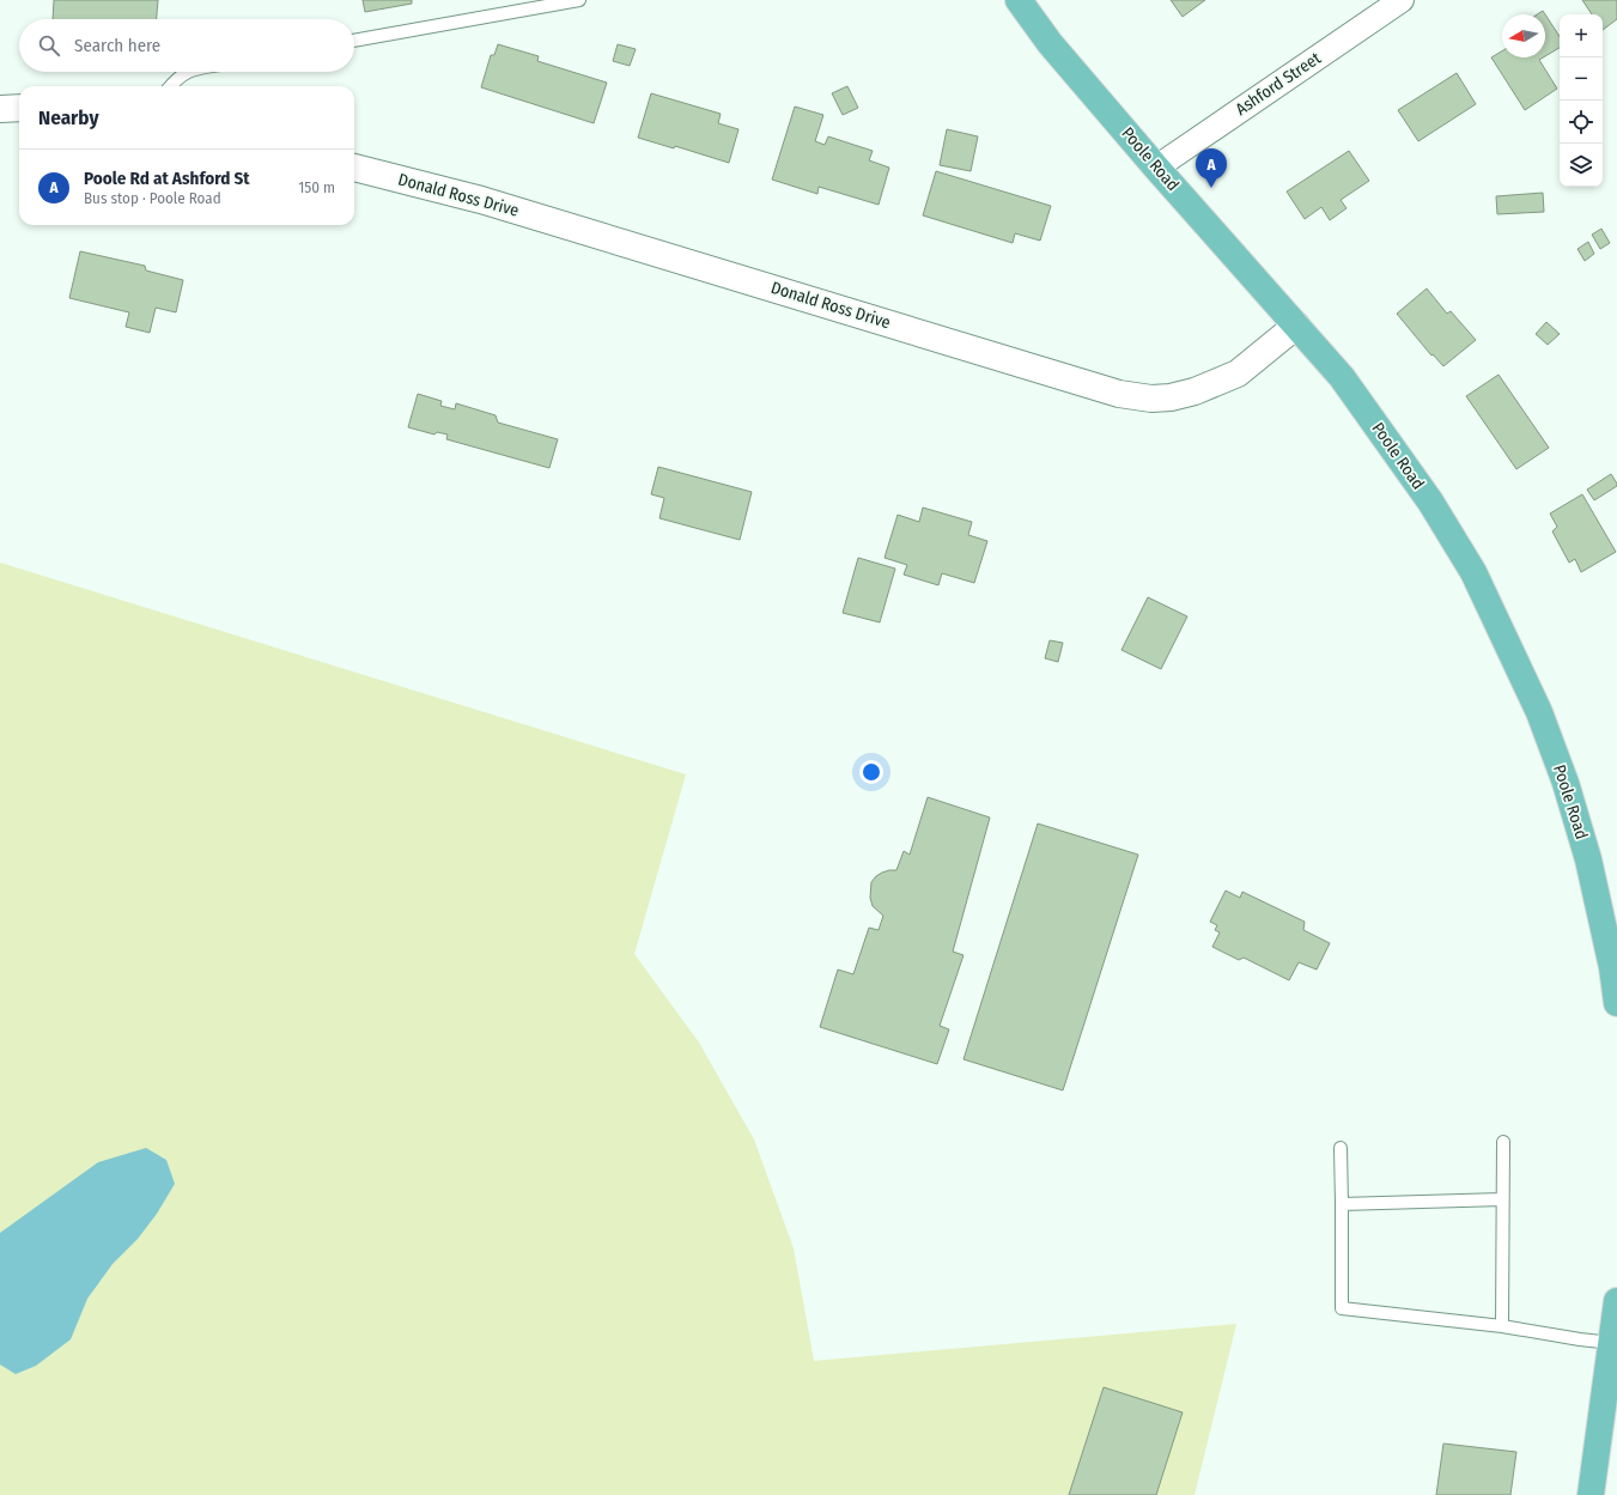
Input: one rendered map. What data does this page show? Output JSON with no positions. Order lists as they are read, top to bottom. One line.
{"streets":{"main road":["Poole Road"],"street":["Ashford Street","Donald Ross Drive"]},"crossings":[["Ashford Street","Poole Road"],["Poole Road","Donald Ross Drive"]],"north":"left","page":{"map_buttons":["+","−"],"search":"Search here","heading":"Nearby","pins":"A","list":[{"mark":"A","name":"Poole Rd at Ashford St","note":"Bus stop · Poole Road","value":"150 m"}]}}
